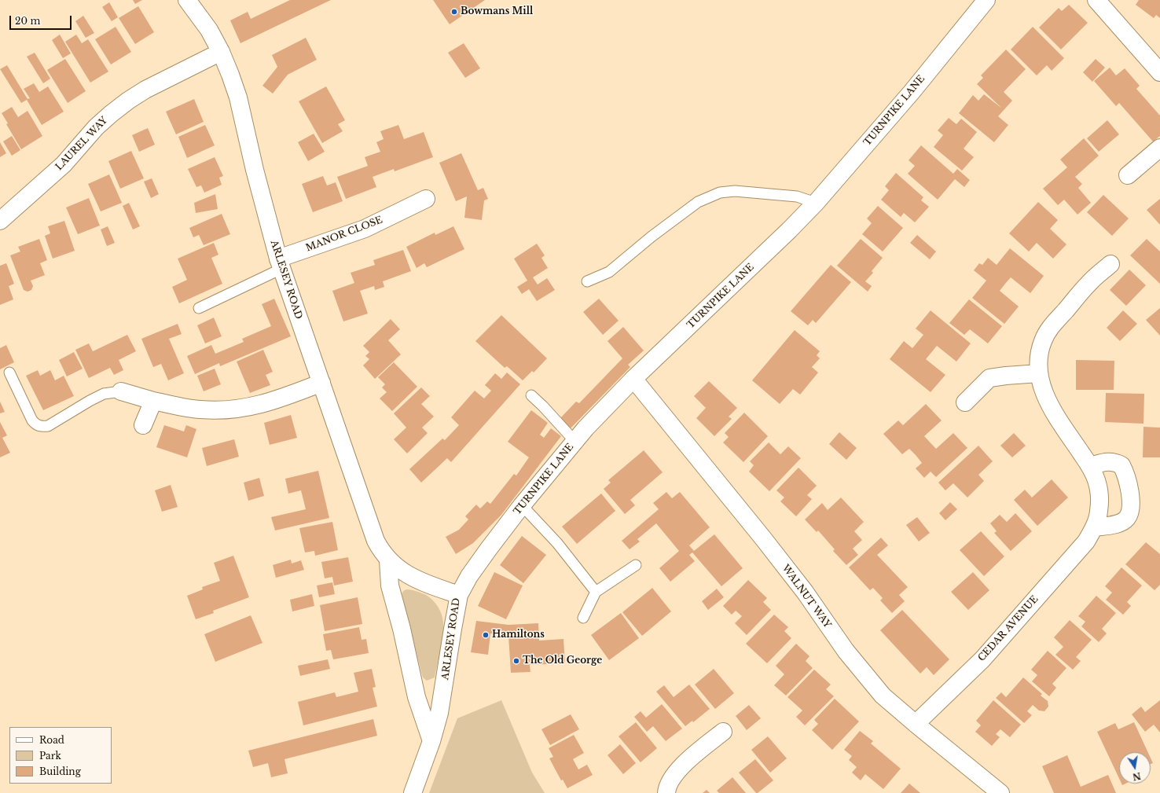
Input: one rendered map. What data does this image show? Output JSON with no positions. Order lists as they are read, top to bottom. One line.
{"streets":{"street":["TURNPIKE LANE","LAUREL WAY","MANOR CLOSE","ARLESEY ROAD","WALNUT WAY","CEDAR AVENUE"]},"crossings":[["TURNPIKE LANE","ARLESEY ROAD"],["TURNPIKE LANE","WALNUT WAY"],["LAUREL WAY","ARLESEY ROAD"],["MANOR CLOSE","ARLESEY ROAD"],["WALNUT WAY","CEDAR AVENUE"]],"places":["Bowmans Mill","Hamiltons","The Old George"],"legend":["Road","Park","Building"],"scale_bar":"20 m","north":"bottom"}
